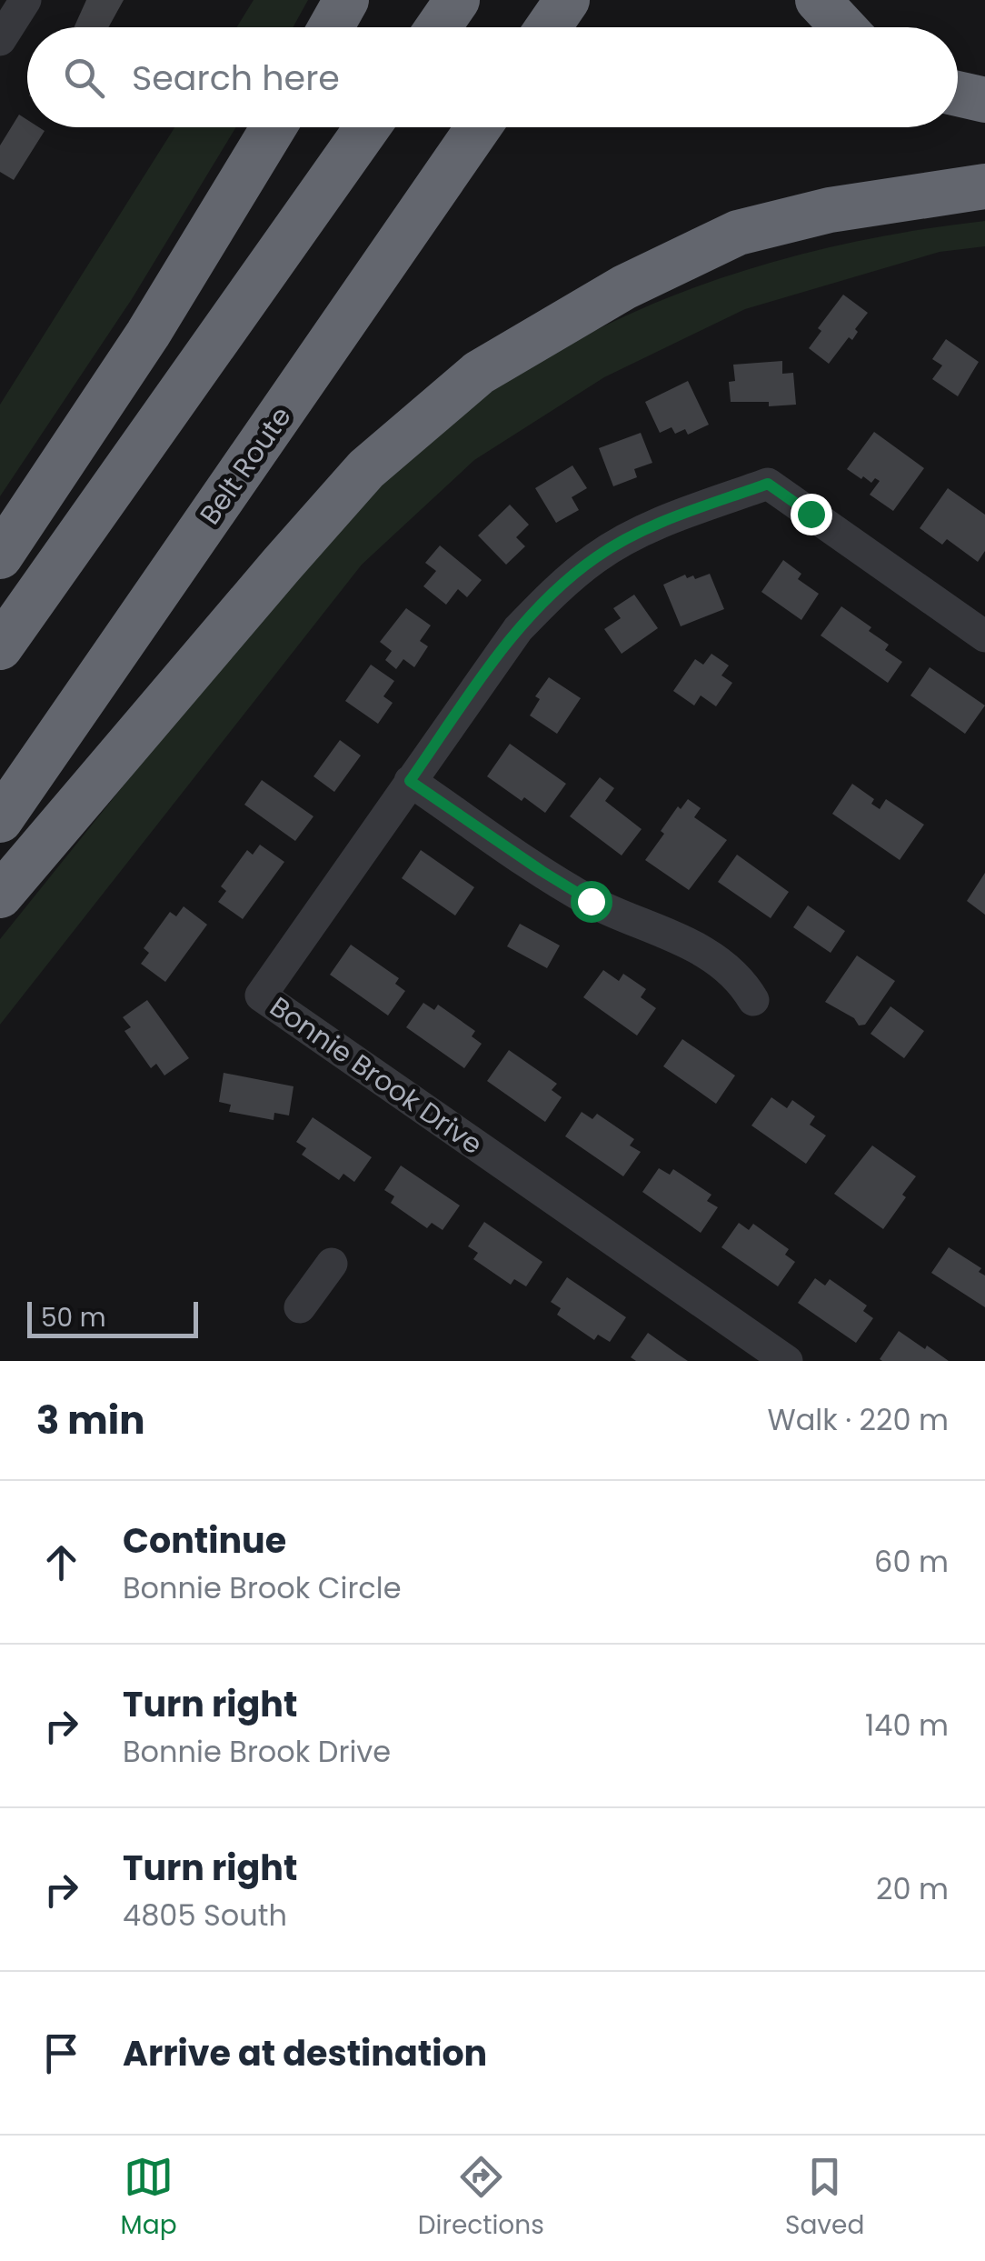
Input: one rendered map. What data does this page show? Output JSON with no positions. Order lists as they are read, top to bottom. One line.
{"streets":{"highway":["Belt Route"],"street":["Bonnie Brook Drive"]},"scale_bar":"50 m","page":{"search":"Search here","scale":"50 m","heading":["3 min","Walk · 220 m"],"list":[["Continue","Bonnie Brook Circle","60 m"],["Turn right","Bonnie Brook Drive","140 m"],["Turn right","4805 South","20 m"],"Arrive at destination"],"nav":["Map","Directions","Saved"]}}
